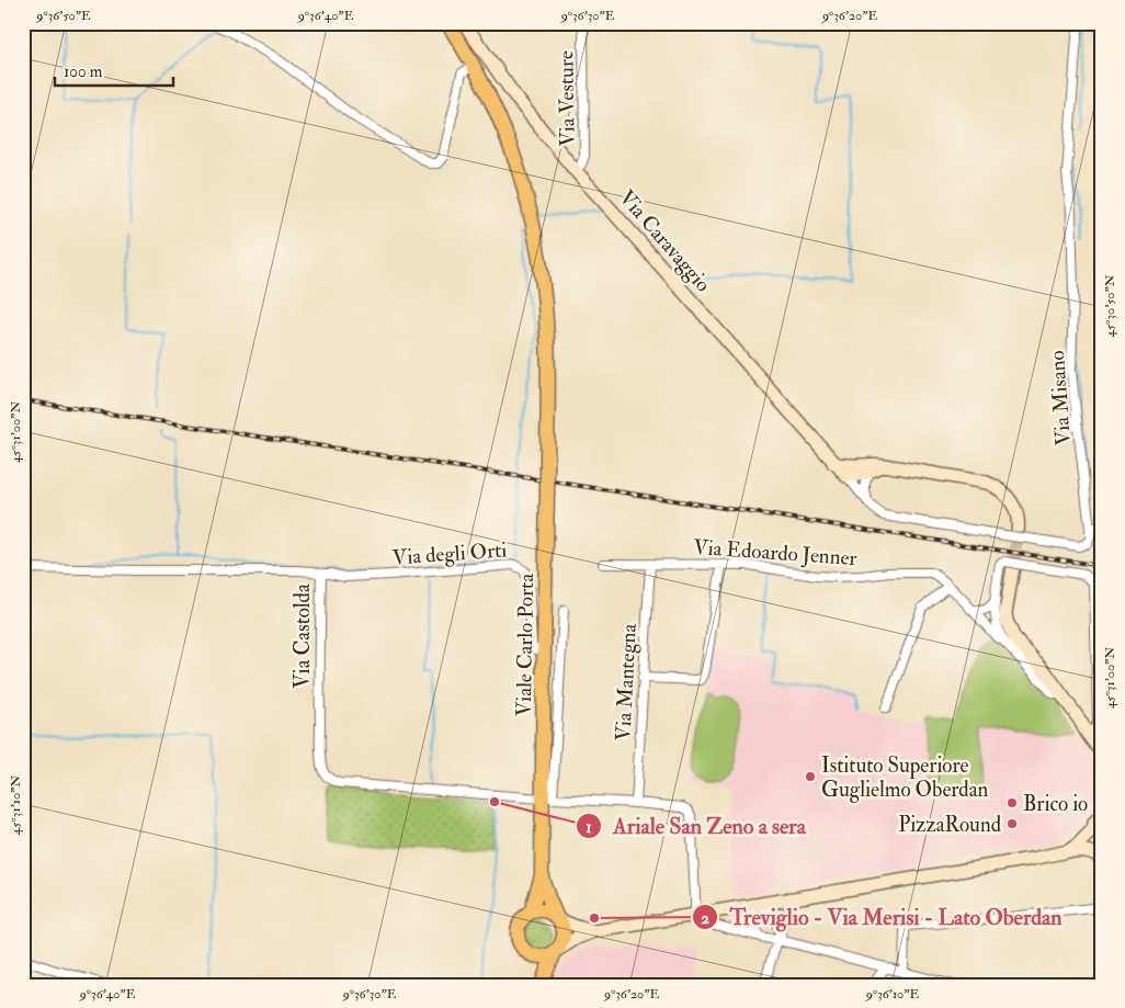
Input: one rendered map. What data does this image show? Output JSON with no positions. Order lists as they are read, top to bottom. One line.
{"streets":{"main road":["Viale Carlo Porta"],"street":["Via Vesture","Via Caravaggio","Via Misano","Via Edoardo Jenner","Via degli Orti","Via Castolda","Via Mantegna"]},"crossings":[["Via Vesture","Via Caravaggio"],["Via Caravaggio","Via Misano"],["Via Edoardo Jenner","Via Mantegna"],["Via degli Orti","Via Castolda"],["Via degli Orti","Viale Carlo Porta"],["Via Castolda","Viale Carlo Porta"]],"places":["Istituto Superiore Guglielmo Oberdan","Ariale San Zeno a sera","Brico io","PizzaRound","Treviglio - Via Merisi - Lato Oberdan"],"scale_bar":"100 m","coordinates":["9°36'50\"E","9°36'40\"E","9°36'30\"E","9°36'20\"E","45°30'50\"N","45°31'00\"N","45°31'10\"N","9°36'10\"E"]}
